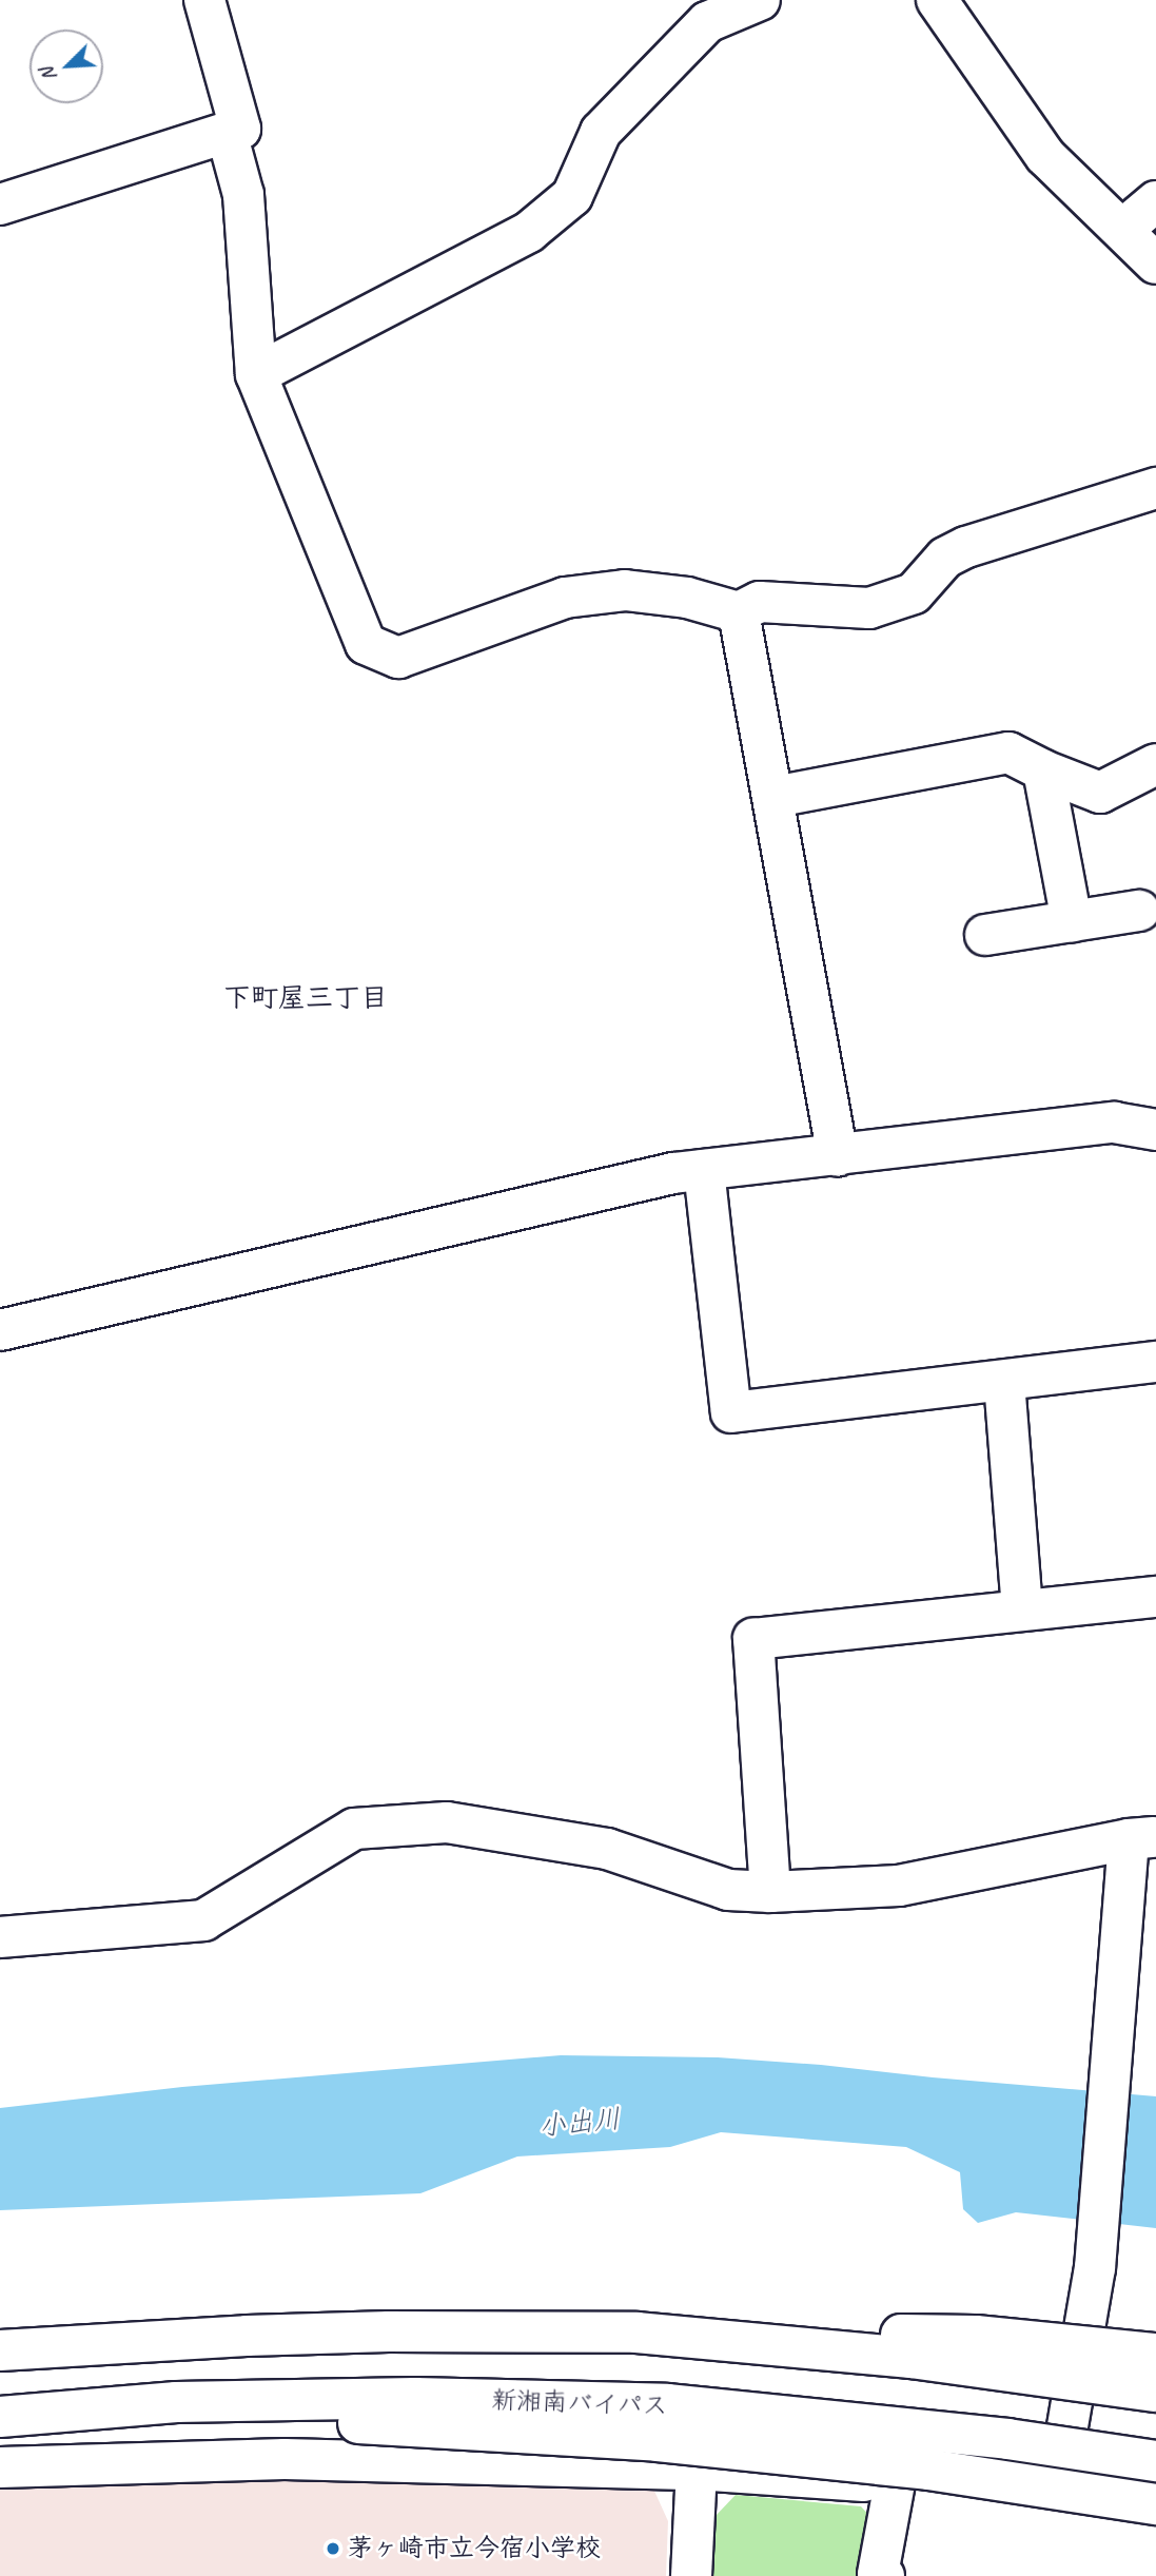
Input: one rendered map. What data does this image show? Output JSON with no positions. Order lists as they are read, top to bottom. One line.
{"streets":{"main road":["新湘南バイパス"]},"districts":["下町屋三丁目"],"water":["小出川"],"places":["茅ヶ崎市立今宿小学校"],"north":"bottom left"}
